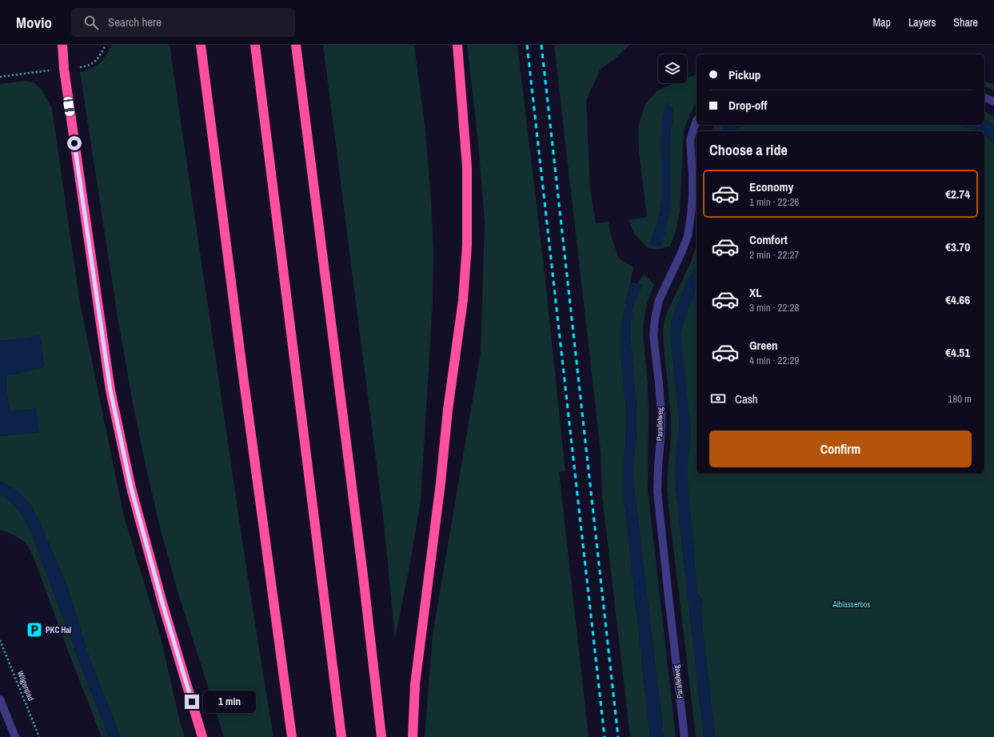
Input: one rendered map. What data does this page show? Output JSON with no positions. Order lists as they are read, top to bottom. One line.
{"streets":{"street":["Parallelweg"],"path":["Wilgenpad"]},"parks":["Alblasserbos"],"places":{"parking":["PKC Hal"]},"page":{"header":"Movio","search":"Search here","nav":["Map","Layers","Share"],"banner":["Pickup","Drop-off"],"heading":"Choose a ride","list":[{"name":"Economy","note":"1 min · 22:26","value":"€2.74"},{"name":"Comfort","note":"2 min · 22:27","value":"€3.70"},{"name":"XL","note":"3 min · 22:28","value":"€4.66"},{"name":"Green","note":"4 min · 22:29","value":"€4.51"}],"pay":["Cash","180 m"],"buttons":"Confirm","bubble":"1 min"}}
